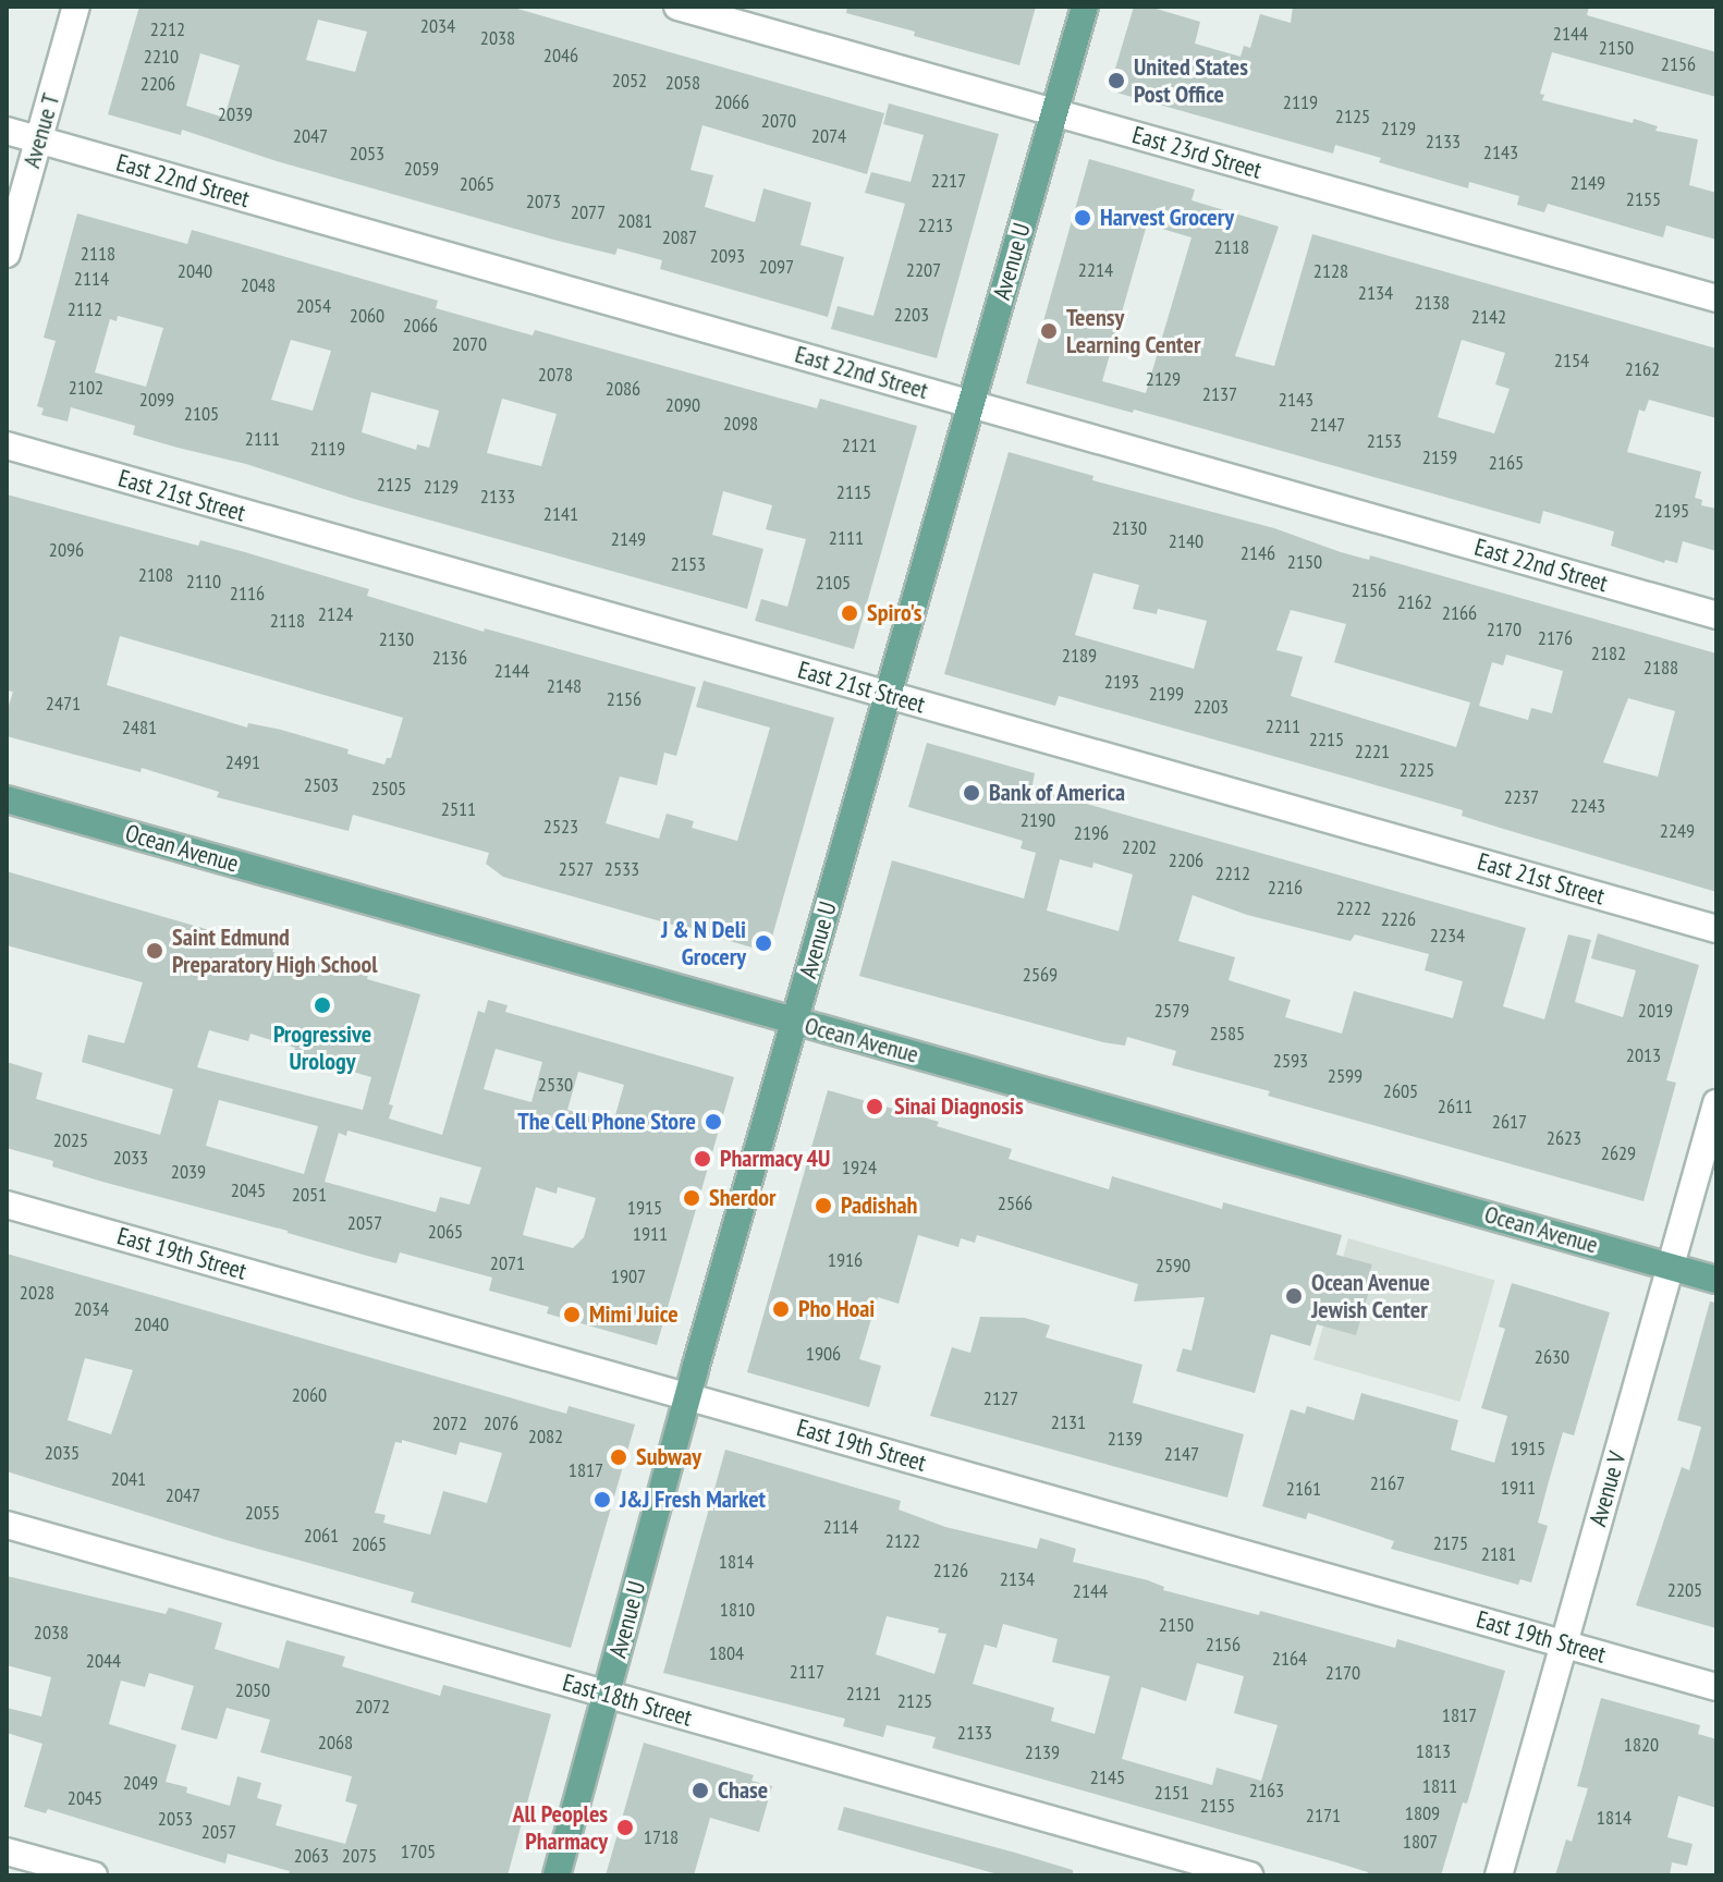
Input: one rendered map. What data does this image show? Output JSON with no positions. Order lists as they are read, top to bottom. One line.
{"streets":{"main road":["Avenue U","Ocean Avenue"],"street":["Avenue T","East 23rd Street","East 22nd Street","East 21st Street","East 19th Street","Avenue V","East 18th Street"]},"crossings":[["Avenue T","East 22nd Street"],["East 23rd Street","Avenue U"],["East 22nd Street","Avenue U"],["Avenue U","East 21st Street"],["Avenue U","Ocean Avenue"],["Avenue U","East 19th Street"],["Avenue U","East 18th Street"],["Ocean Avenue","Avenue V"],["East 19th Street","Avenue V"]],"places":["United States Post Office","Harvest Grocery","Teensy Learning Center","Spiro's","Bank of America","J & N Deli Grocery","Saint Edmund Preparatory High School","Progressive Urology","Sinai Diagnosis","The Cell Phone Store","Pharmacy 4U","Sherdor","Padishah","Ocean Avenue Jewish Center","Pho Hoai","Mimi Juice","Subway","J&J Fresh Market","Chase","All Peoples Pharmacy"],"house_numbers":["2034","2212","2144","2038","2150","2046","2210","2156","2052","2058","2206","2066","2119","2039","2125","2070","2129","2047","2074","2133","2143","2053","2059","2217","2149","2065","2155","2073","2077","2081","2213","2087","2118","2118","2093","2097","2207","2214","2040","2128","2114","2048","2134","2138","2054","2112","2203","2060","2142","2066","2070","2154","2162","2078","2129","2102","2086","2137","2099","2143","2090","2105","2098","2147","2111","2153","2121","2119","2159","2165","2125","2129","2115","2133","2195","2141","2130","2111","2149","2140","2096","2146","2150","2153","2108","2110","2105","2156","2116","2162","2166","2124","2118","2170","2176","2130","2182","2189","2136","2188","2144","2193","2148","2199","2156","2471","2203","2211","2481","2215","2221","2491","2225","2503","2505","2237","2243","2511","2190","2523","2249","2196","2202","2206","2527","2533","2212","2216","2222","2226","2234","2569","2579","2019","2585","2013","2593","2599","2530","2605","2611","2617","2623","2025","2629","2033","1924","2039","2045","2051","2566","1915","2057","2065","1911","1916","2071","2590","1907","2028","2034","2040","1906","2630","2060","2127","2131","2072","2076","2082","2139","1915","2035","2147","1817","2041","2167","1911","2161","2047","2055","2114","2061","2122","2175","2065","2181","1814","2126","2134","2205","2144","1810","2150","2038","2156","1804","2164","2044","2117","2170","2050","2121","2125","2072","1817","2133","2068","1820","1813","2139","2145","2049","1811","2163","2151","2045","2155","1809","2171","1814","2053","2057","1718","1807","1705","2063","2075"]}
